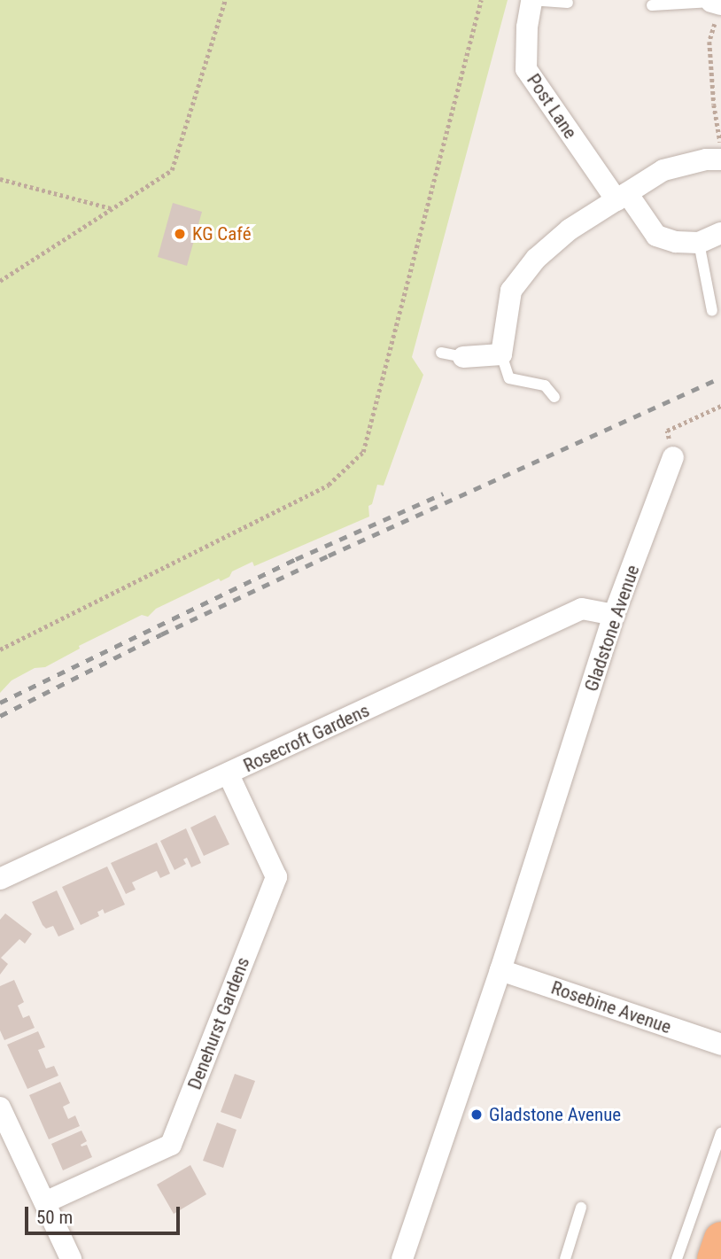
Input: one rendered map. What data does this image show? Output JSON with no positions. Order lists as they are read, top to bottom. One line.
{"streets":{"street":["Post Lane","Gladstone Avenue","Rosecroft Gardens","Rosebine Avenue","Denehurst Gardens"]},"crossings":[["Gladstone Avenue","Rosecroft Gardens"],["Gladstone Avenue","Rosebine Avenue"],["Rosecroft Gardens","Denehurst Gardens"]],"places":["KG Café","Gladstone Avenue"],"scale_bar":"50 m"}
